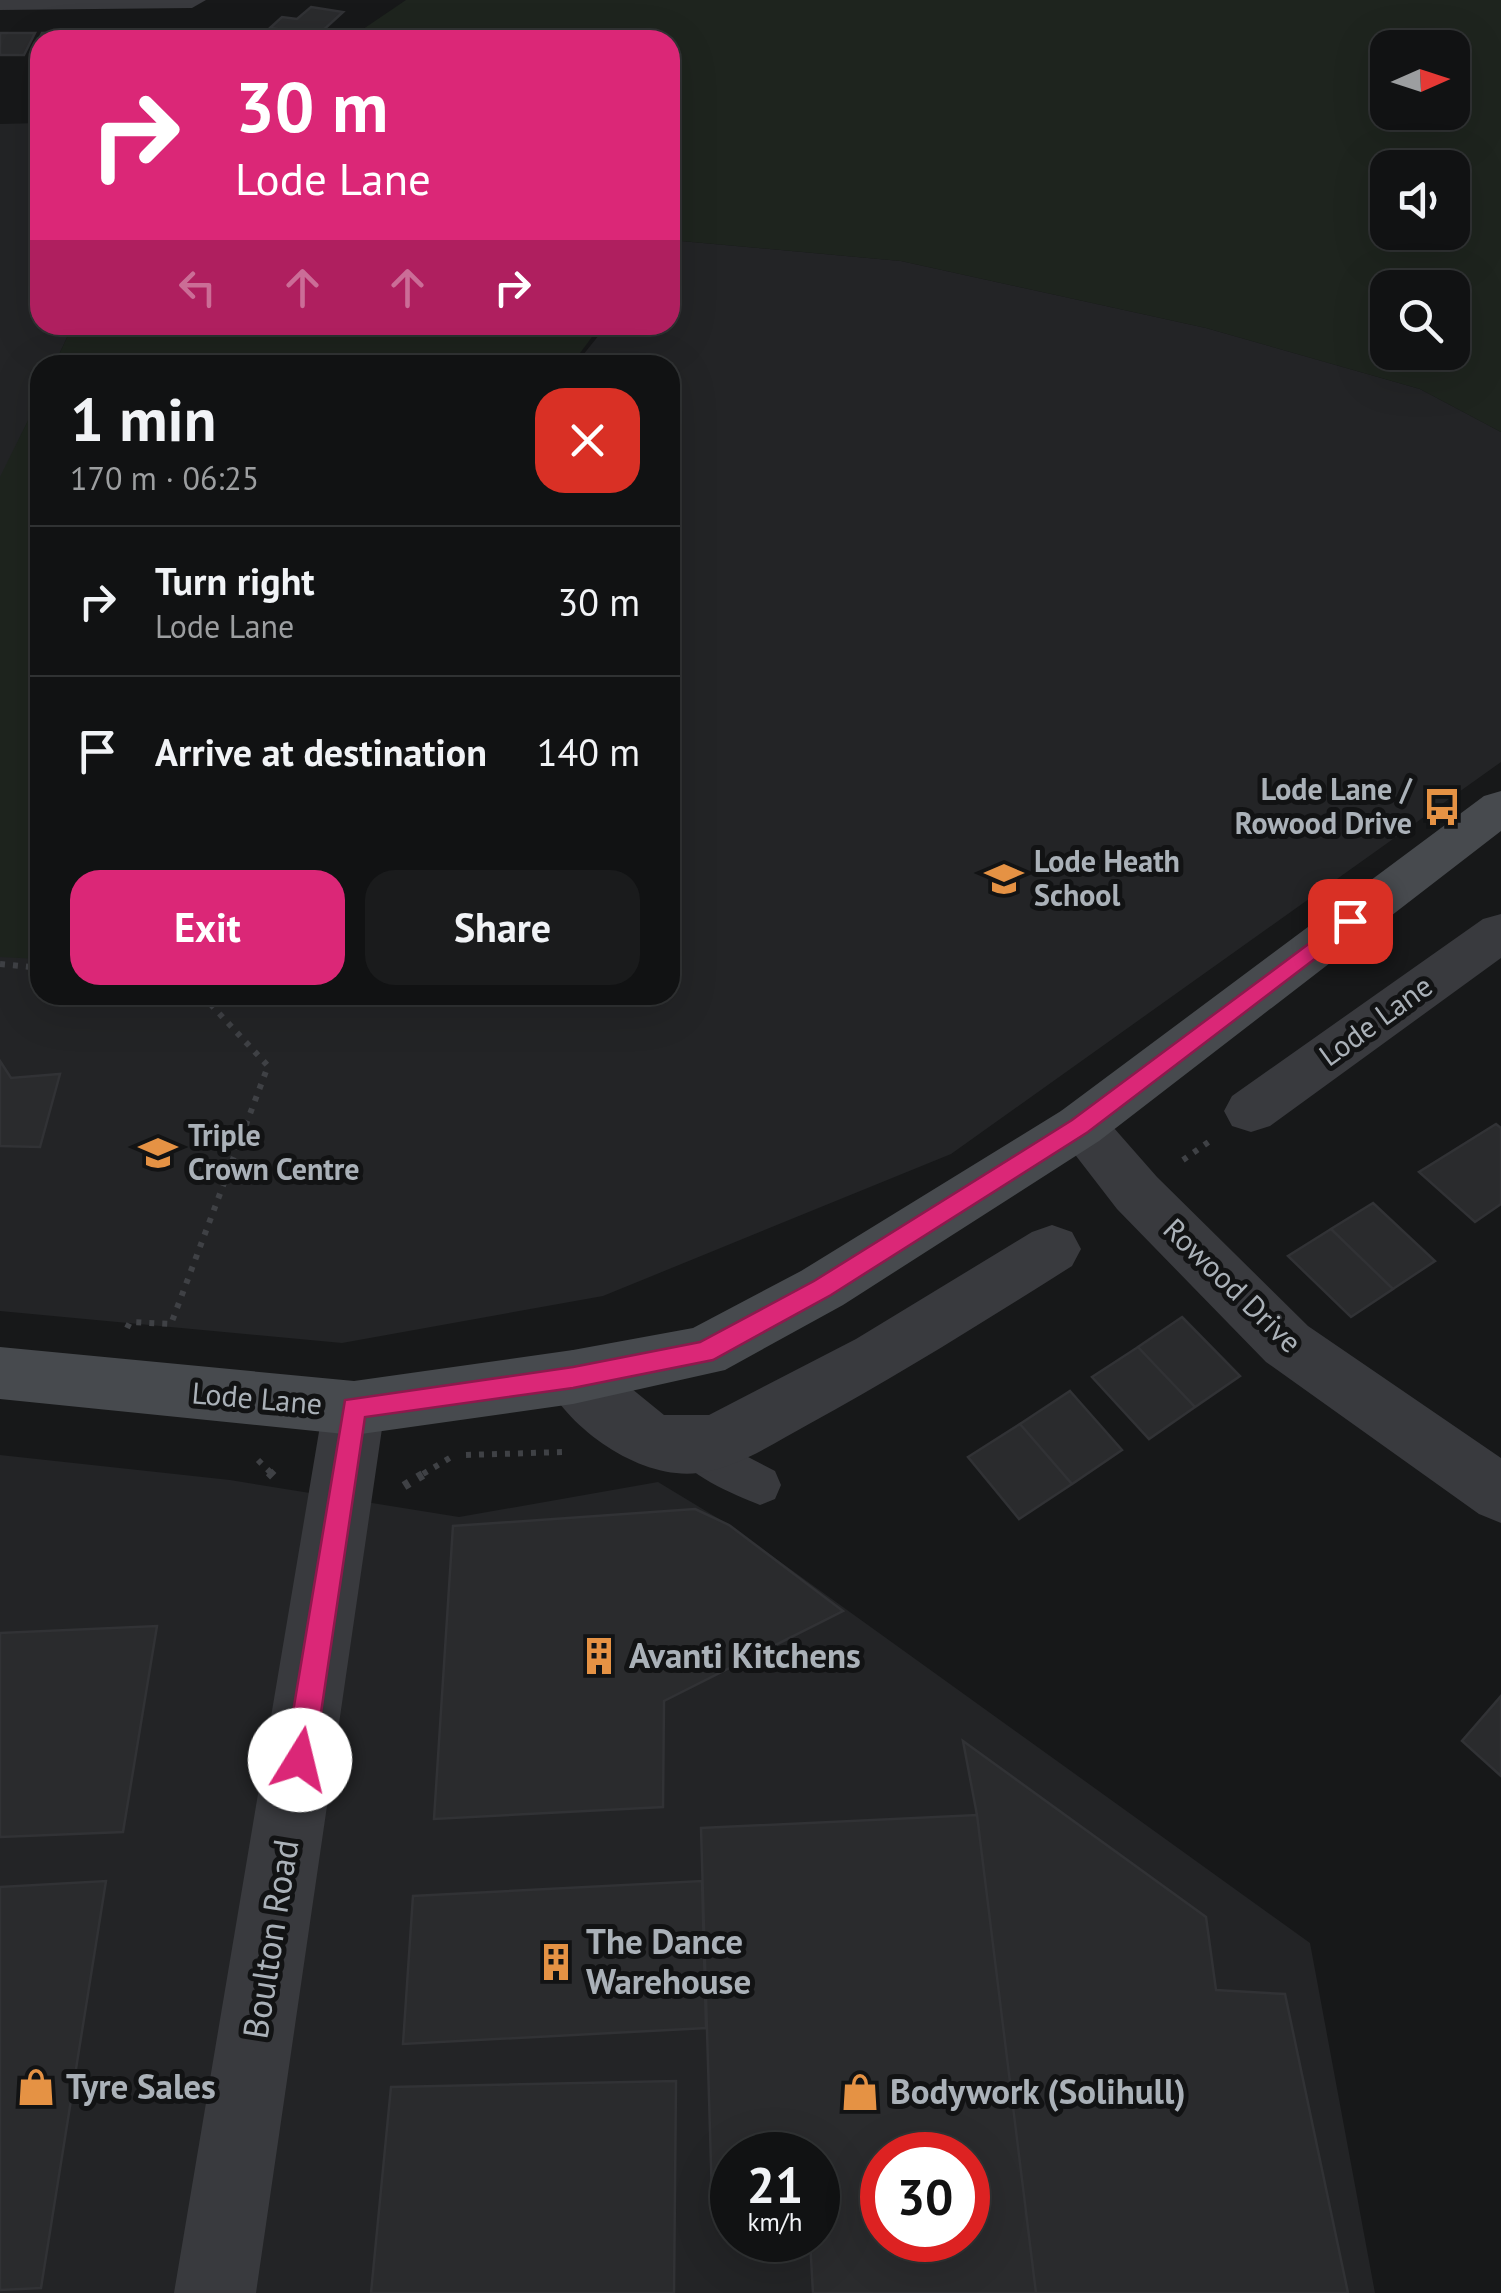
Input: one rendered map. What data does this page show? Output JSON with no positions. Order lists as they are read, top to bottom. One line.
{"streets":{"main road":["Lode Lane"],"street":["Rowood Drive","Boulton Road"]},"crossings":[["Lode Lane","Rowood Drive"],["Lode Lane","Boulton Road"]],"places":{"bus stop":["Lode Lane / Rowood Drive"],"school or university":["Lode Heath School","Triple Crown Centre"],"building":["Avanti Kitchens","The Dance Warehouse"],"shop":["Tyre Sales","Bodywork (Solihull)"]},"north":"right","page":{"turn":["30 m","Lode Lane"],"heading":["1 min","170 m · 06:25"],"list":[{"name":"Turn right","note":"Lode Lane","value":"30 m"},{"name":"Arrive at destination","value":"140 m"}],"buttons":["Exit","Share"],"speed":"21 km/h","limit":"30"}}
